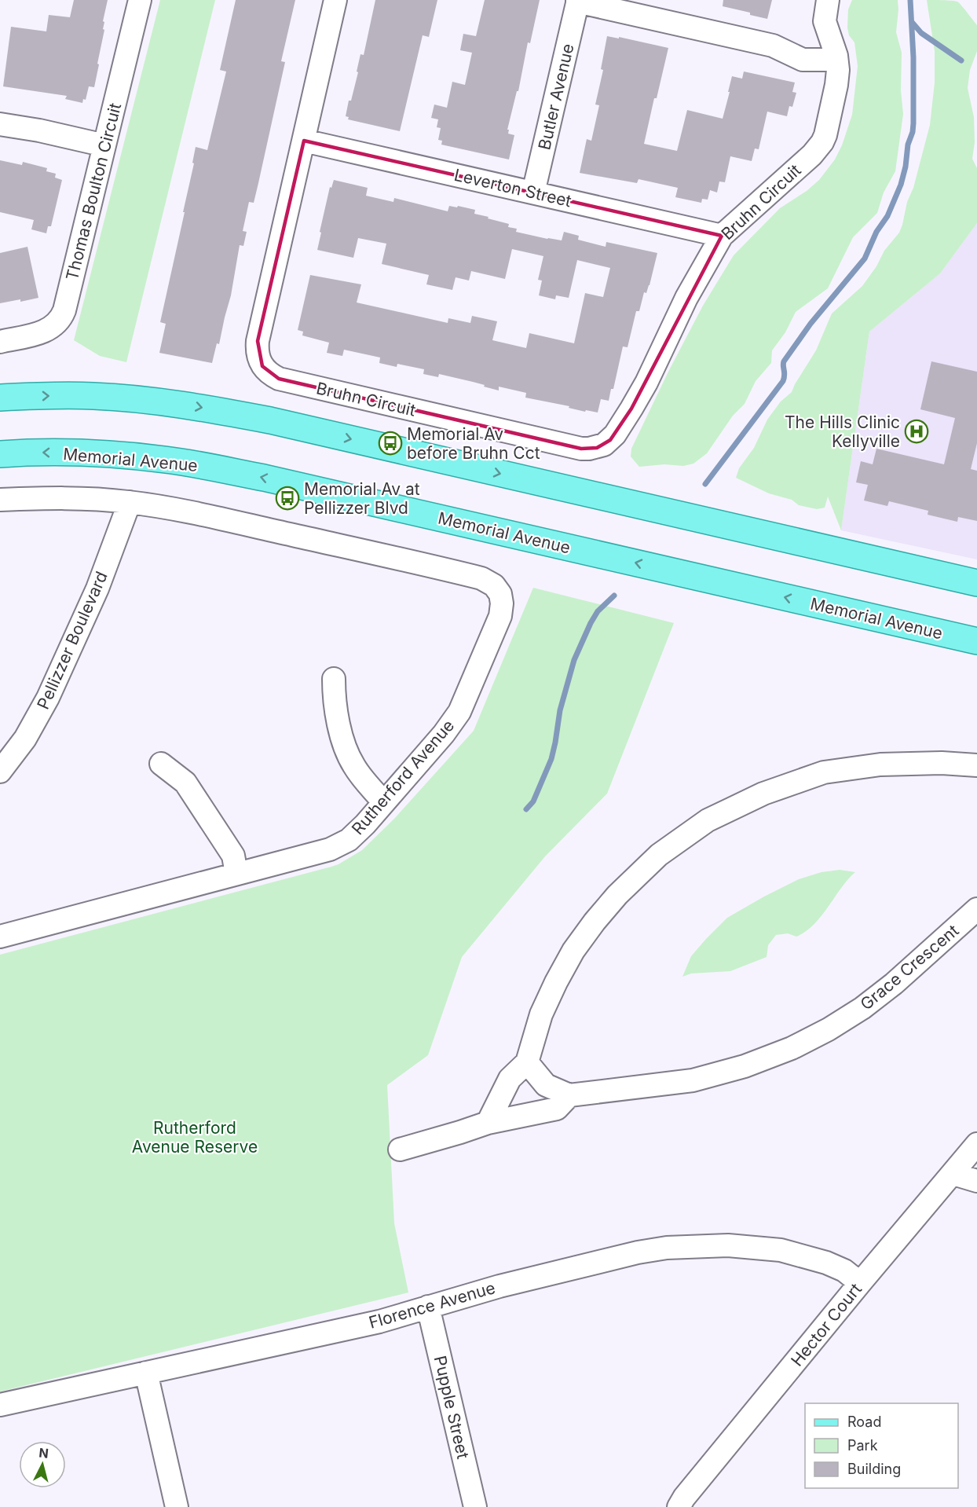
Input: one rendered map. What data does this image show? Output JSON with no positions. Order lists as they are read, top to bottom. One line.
{"streets":{"main road":["Memorial Avenue"],"street":["Butler Avenue","Leverton Street","Thomas Boulton Circuit","Bruhn Circuit","Pellizzer Boulevard","Rutherford Avenue","Grace Crescent","Florence Avenue","Hector Court","Pupple Street"]},"crossings":[["Butler Avenue","Leverton Street"],["Leverton Street","Bruhn Circuit"],["Pellizzer Boulevard","Rutherford Avenue"],["Florence Avenue","Hector Court"],["Florence Avenue","Pupple Street"]],"parks":["Rutherford Avenue Reserve"],"places":{"hospital":["The Hills Clinic Kellyville"],"bus stop":["Memorial Av before Bruhn Cct","Memorial Av at Pellizzer Blvd"]},"legend":["Road","Park","Building"],"north":"top"}
